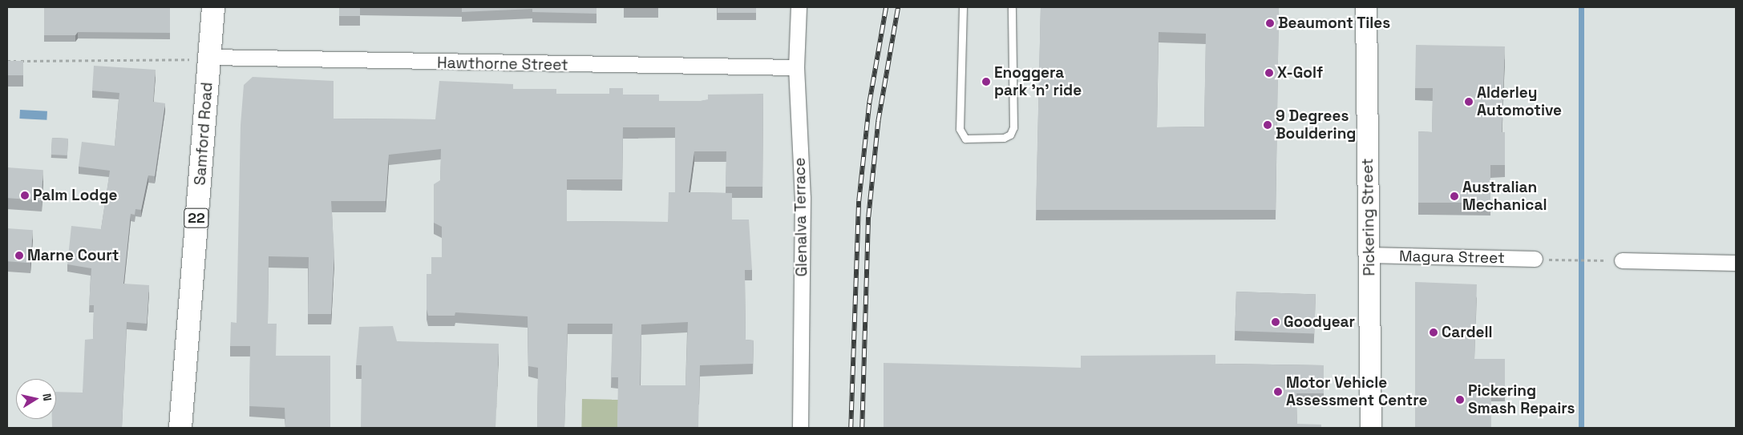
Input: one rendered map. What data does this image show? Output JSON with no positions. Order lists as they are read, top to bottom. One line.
{"streets":{"main road":["Samford Road","Pickering Street","22"],"street":["Hawthorne Street","Glenalva Terrace","Magura Street"]},"crossings":[["Hawthorne Street","Samford Road"],["Hawthorne Street","Glenalva Terrace"],["Pickering Street","Magura Street"]],"places":["Beaumont Tiles","X-Golf","Enoggera park 'n' ride","Alderley Automotive","9 Degrees Bouldering","Palm Lodge","Australian Mechanical","Marne Court","Goodyear","Cardell","Motor Vehicle Assessment Centre","Pickering Smash Repairs"],"north":"right"}
